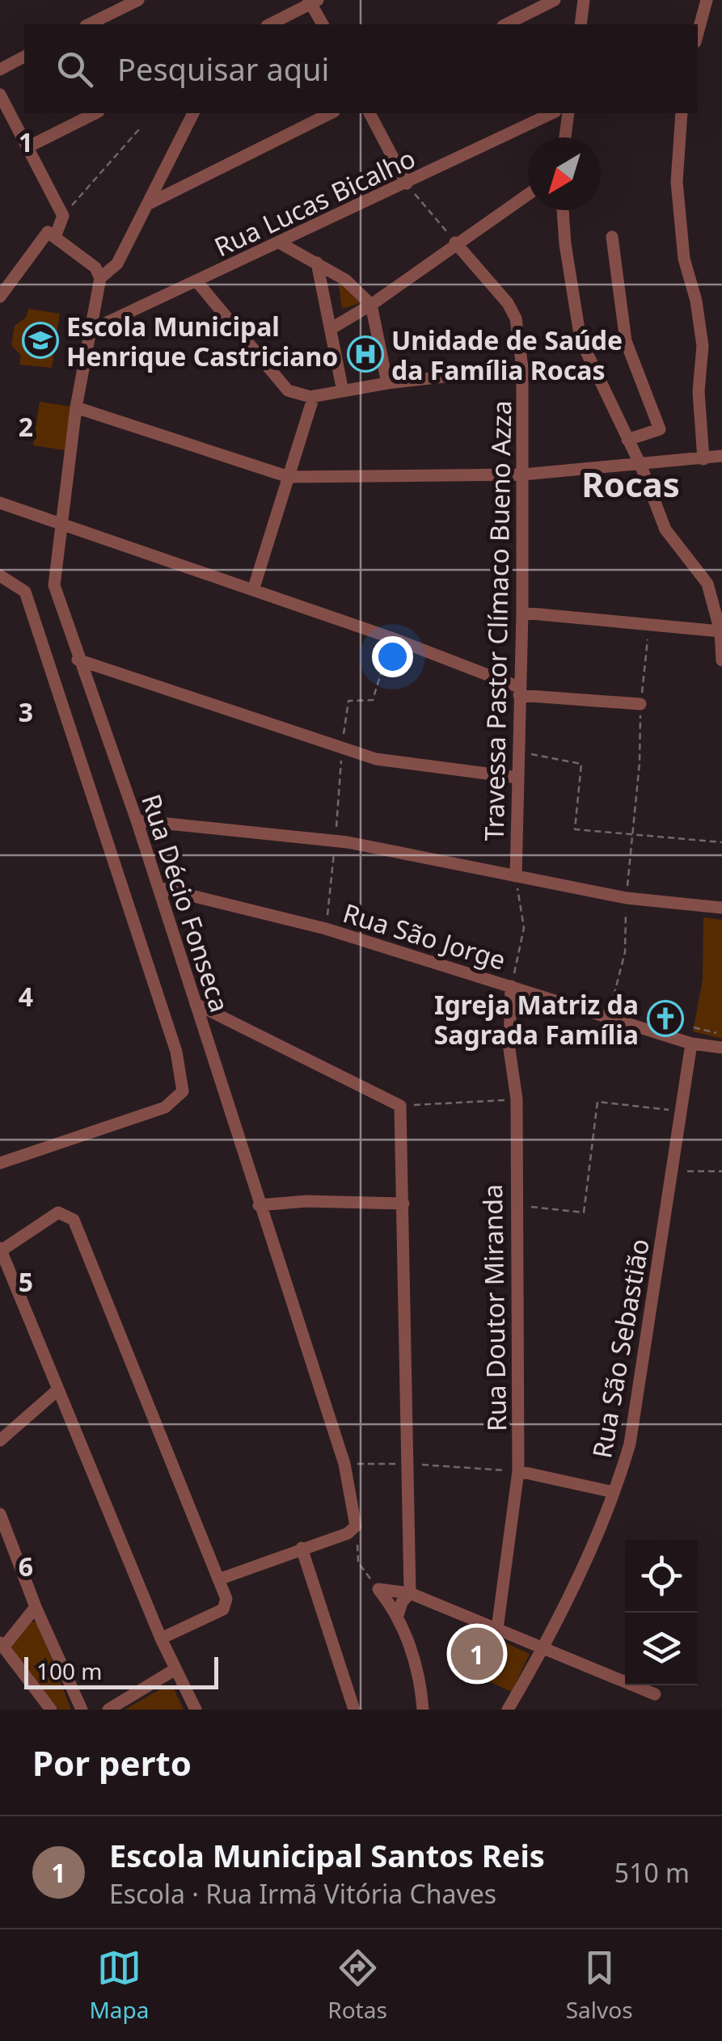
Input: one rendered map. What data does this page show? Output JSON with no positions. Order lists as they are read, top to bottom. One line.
{"streets":{"street":["Rua Lucas Bicalho","Travessa Pastor Clímaco Bueno Azza","Rua Décio Fonseca","Rua São Jorge","Rua Doutor Miranda","Rua São Sebastião"]},"crossings":[["Rua Lucas Bicalho","Rua Décio Fonseca"],["Rua Décio Fonseca","Rua São Jorge"],["Rua São Jorge","Rua Doutor Miranda"],["Rua São Jorge","Rua São Sebastião"]],"districts":["Rocas"],"places":{"school or university":["Escola Municipal Henrique Castriciano"],"hospital":["Unidade de Saúde da Família Rocas"],"church":["Igreja Matriz da Sagrada Família"]},"scale_bar":"100 m","north":"bottom left","page":{"search":"Pesquisar aqui","pins":"1","scale":"100 m","heading":"Por perto","list":[{"mark":"1","name":"Escola Municipal Santos Reis","note":"Escola · Rua Irmã Vitória Chaves","value":"510 m"}],"nav":["Mapa","Rotas","Salvos"]},"grid":{"rows":["1","2","3","4","5","6"]}}
